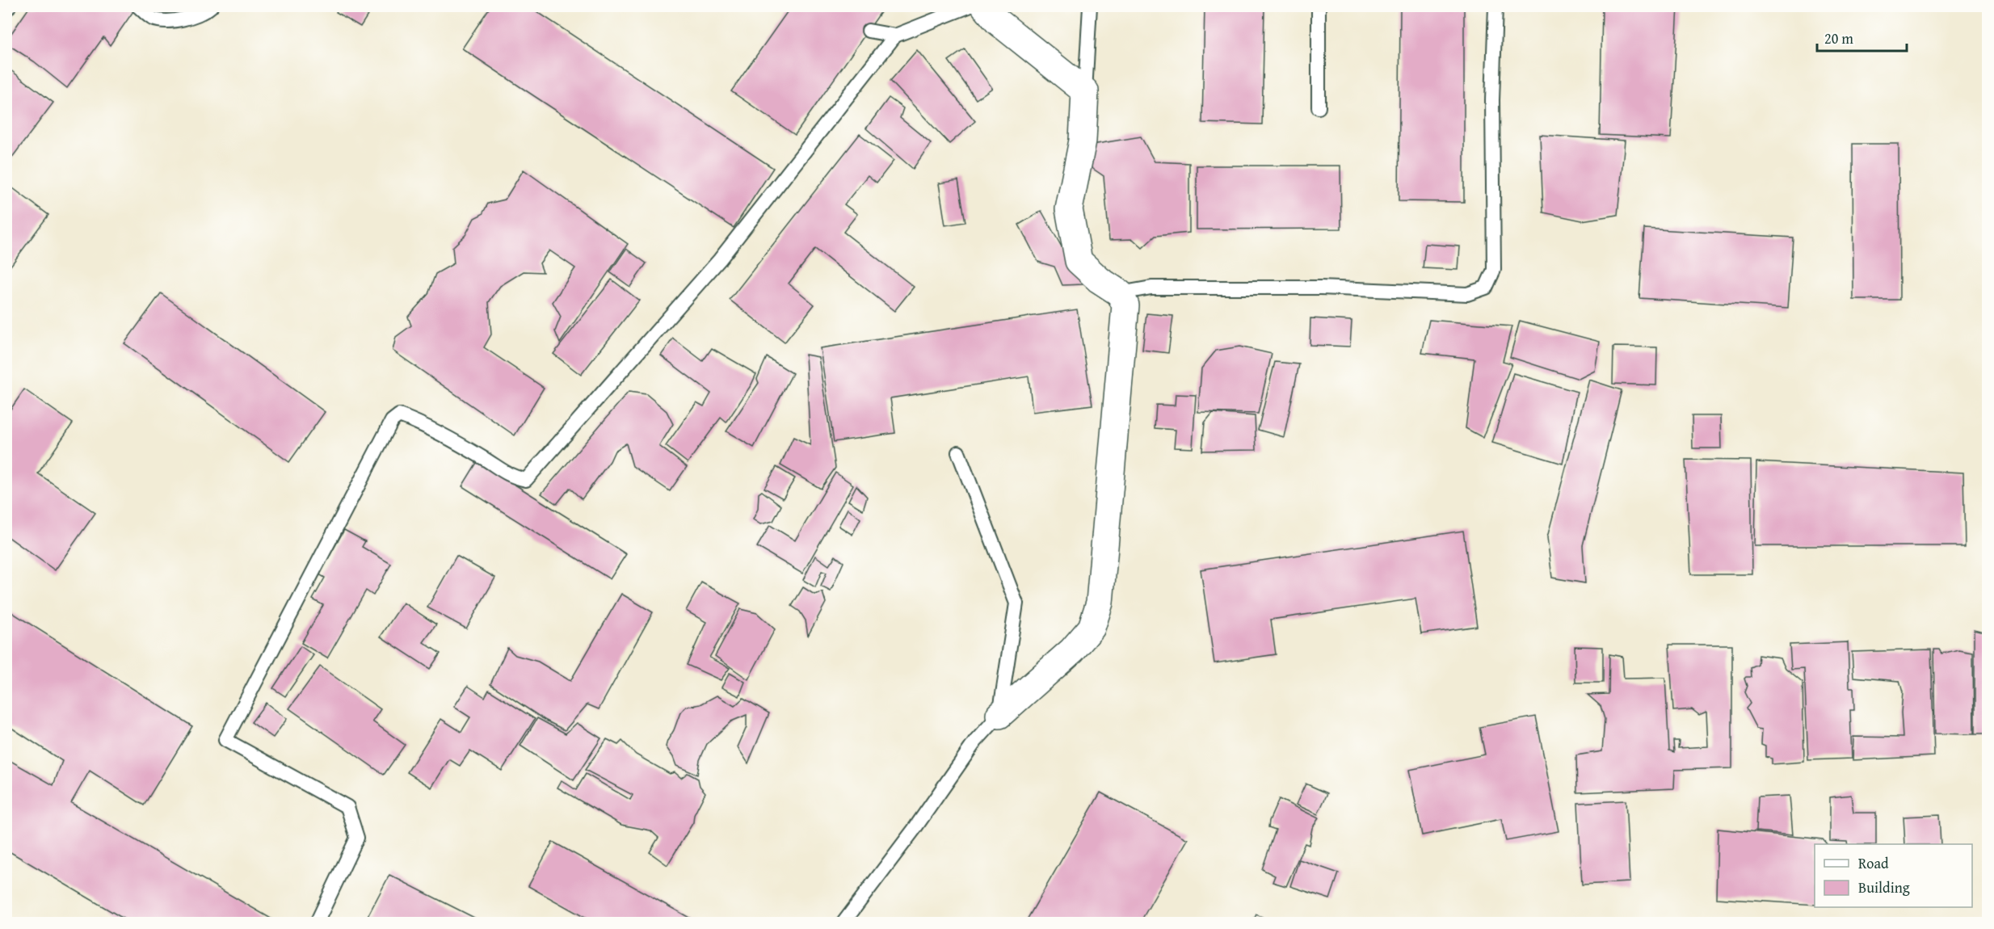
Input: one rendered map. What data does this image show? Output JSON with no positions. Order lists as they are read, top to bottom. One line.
{"legend":["Road","Building"],"scale_bar":"20 m"}
